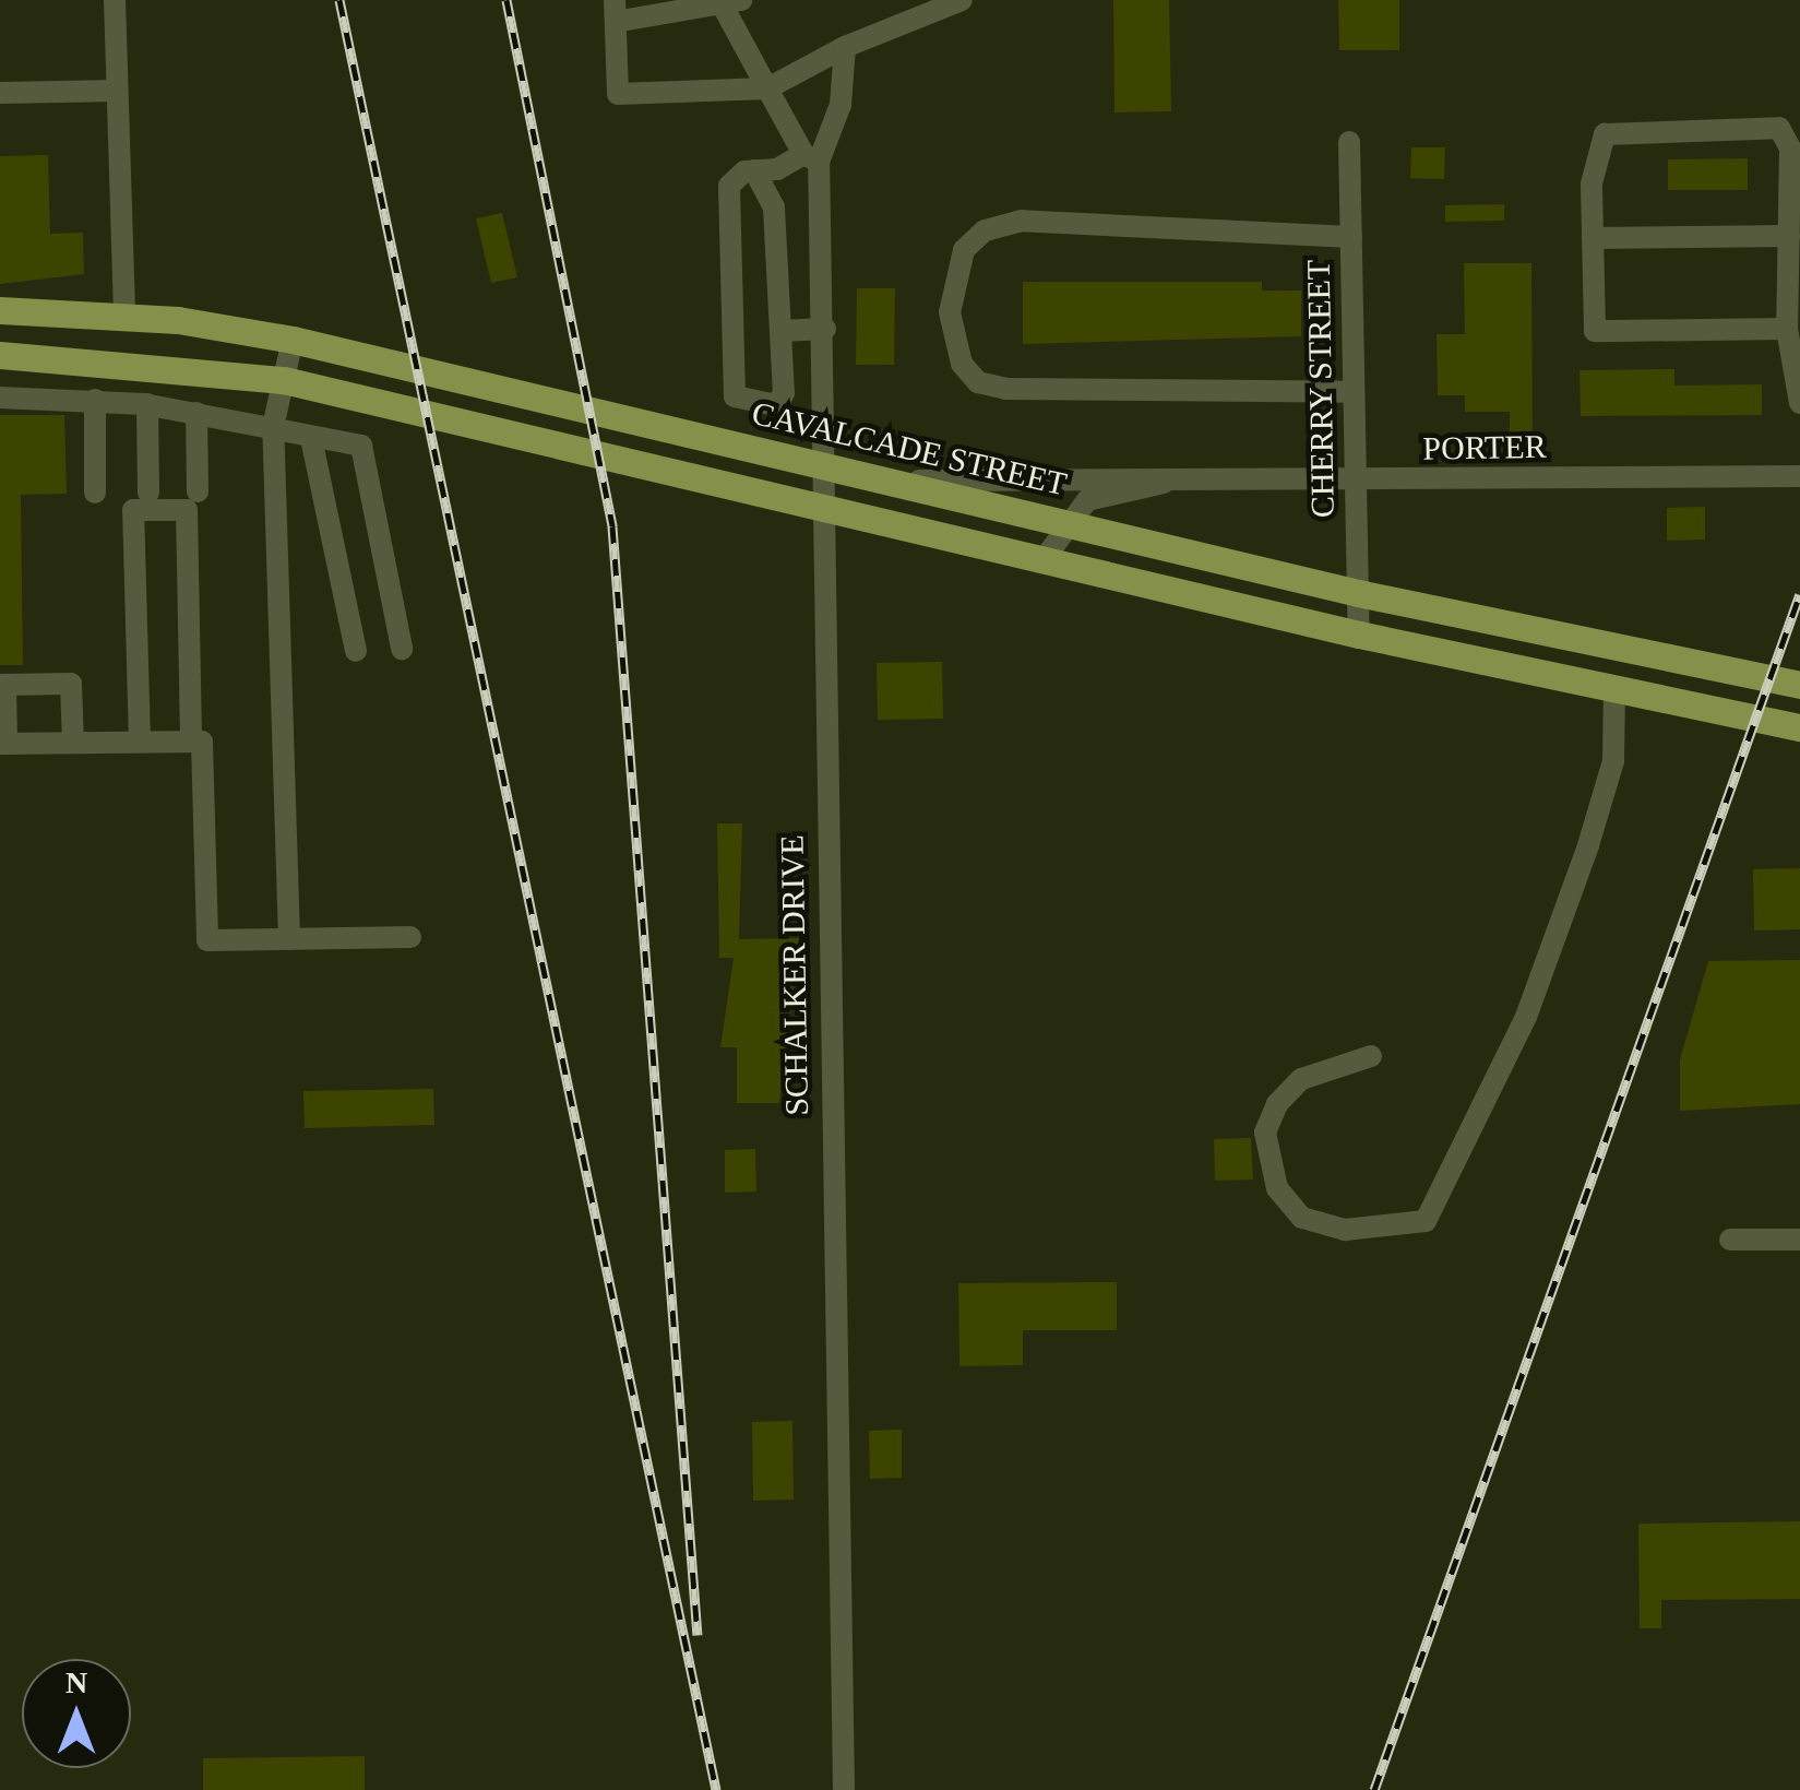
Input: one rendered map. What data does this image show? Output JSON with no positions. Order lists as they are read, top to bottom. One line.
{"streets":{"main road":["CAVALCADE STREET"],"street":["CHERRY STREET","PORTER","SCHALKER DRIVE"]},"crossings":[["CHERRY STREET","PORTER"],["CHERRY STREET","CAVALCADE STREET"],["PORTER","CAVALCADE STREET"],["CAVALCADE STREET","SCHALKER DRIVE"]],"north":"top"}
